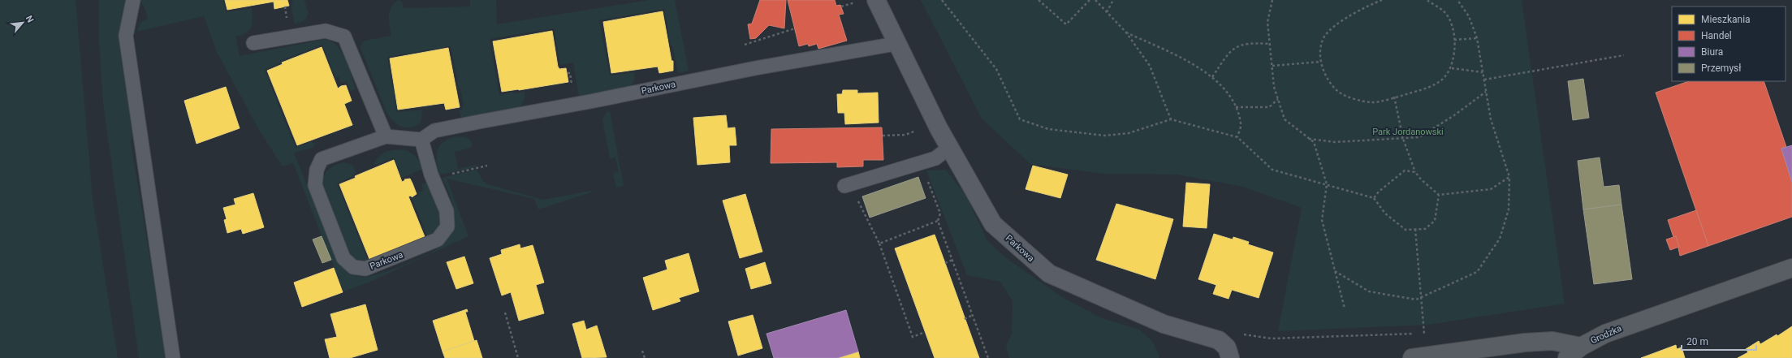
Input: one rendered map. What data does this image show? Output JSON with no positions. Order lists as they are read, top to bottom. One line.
{"streets":{"main road":["Grodzka"],"street":["Parkowa"]},"parks":["Park Jordanowski"],"legend":["Mieszkania","Handel","Biura","Przemysł"],"scale_bar":"20 m","north":"top right"}
